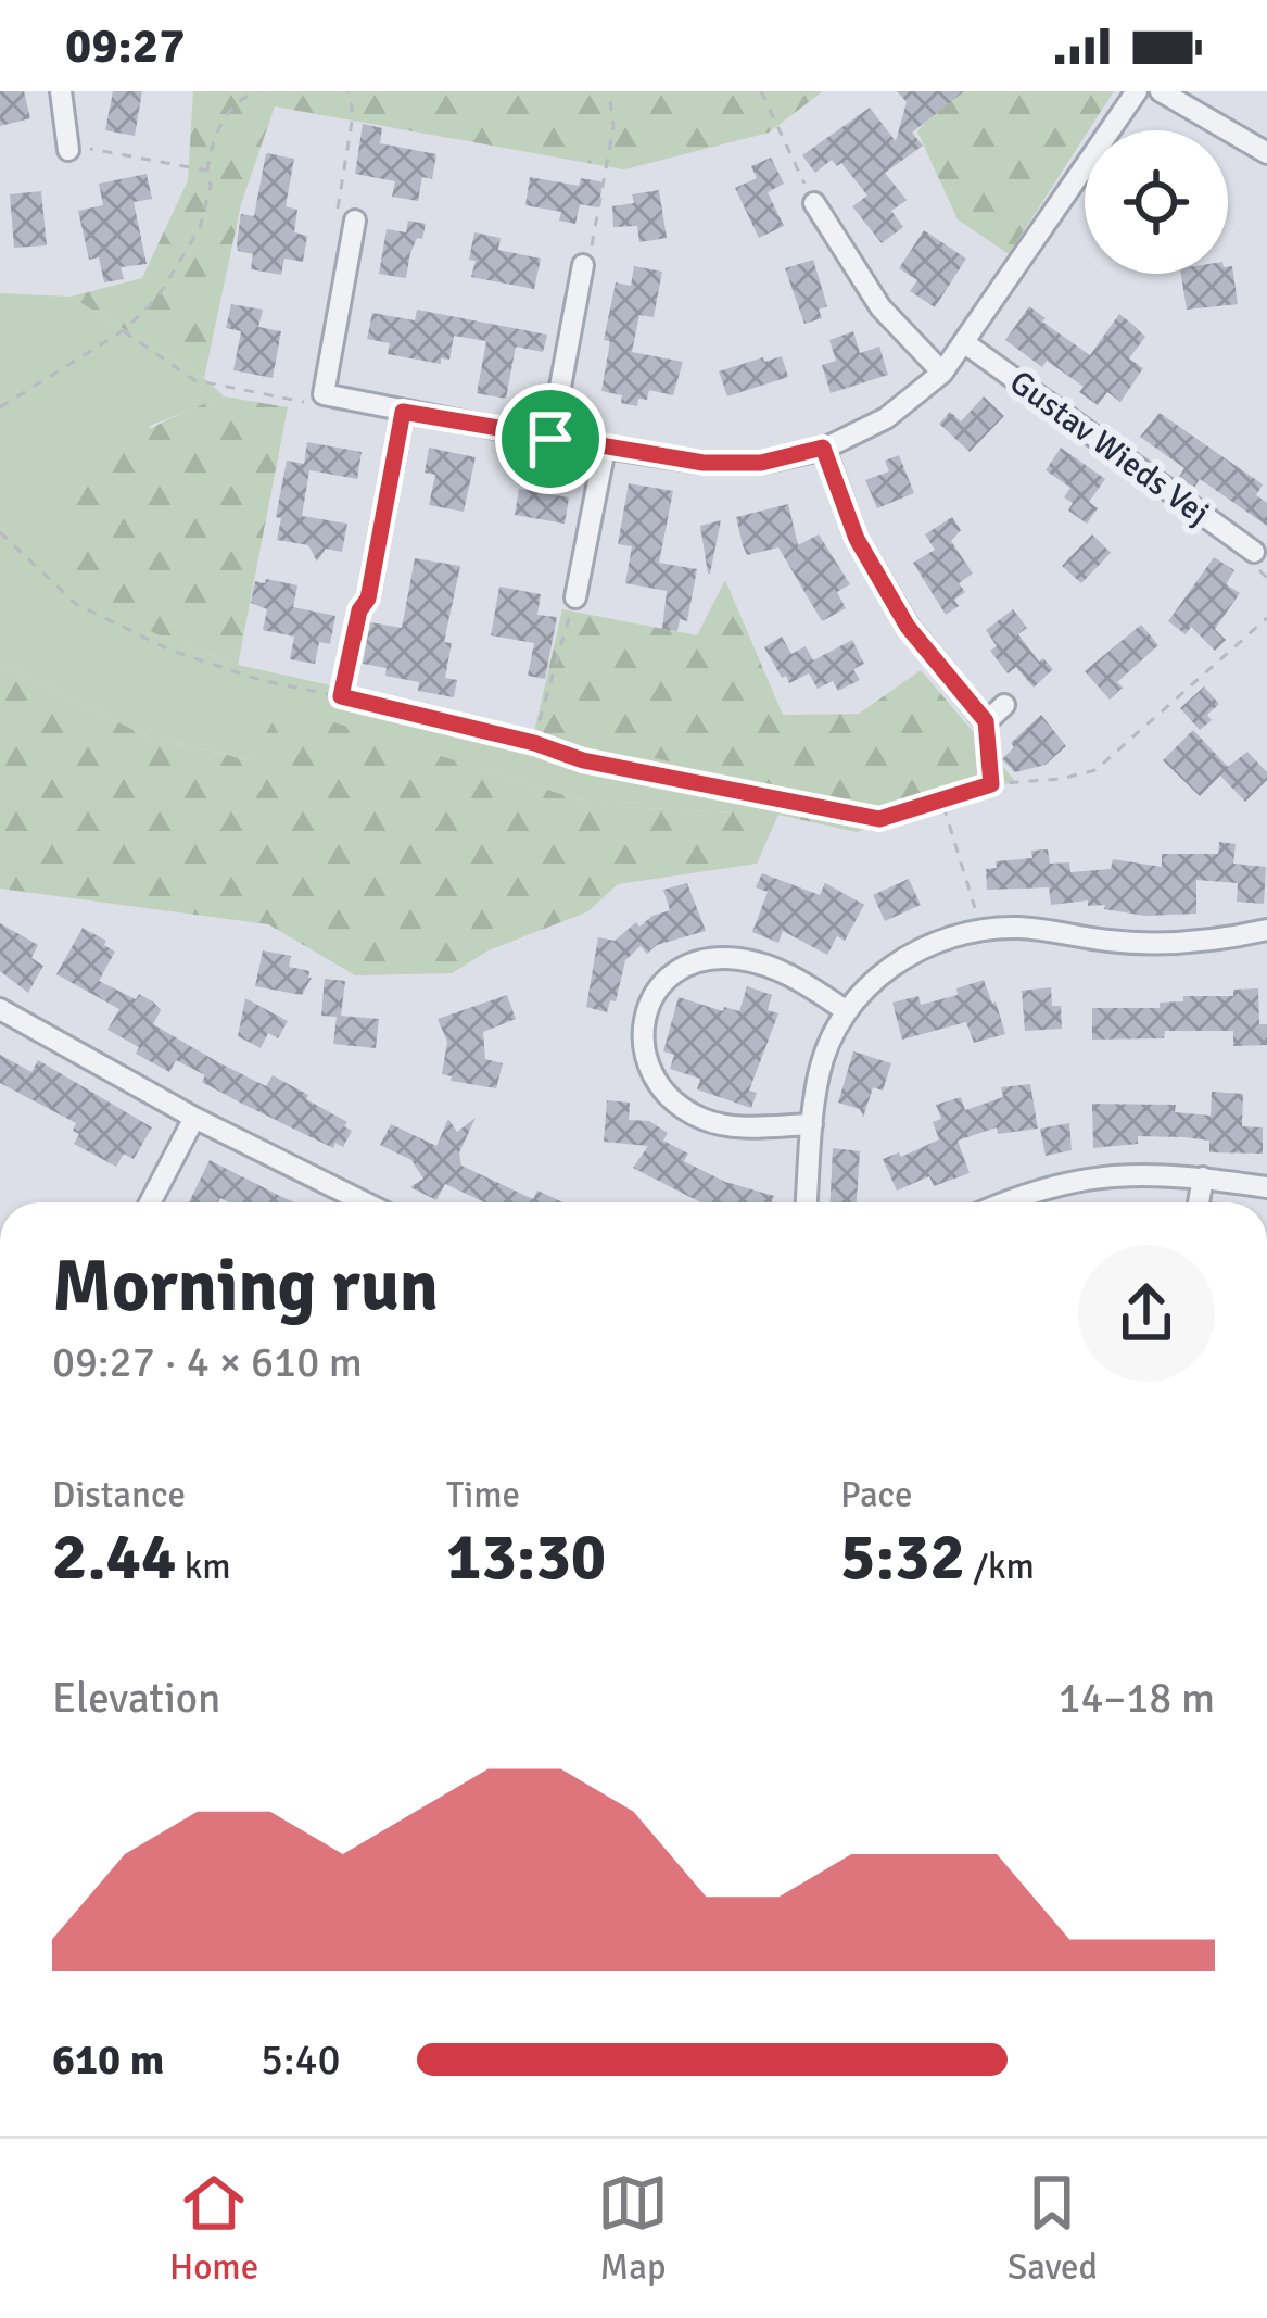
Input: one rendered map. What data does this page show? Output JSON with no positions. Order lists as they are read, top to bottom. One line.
{"streets":{"street":["Gustav Wieds Vej"]},"page":{"status":"09:27","heading":["Morning run","09:27 · 4 × 610 m"],"stats":[["Distance","2.44 km"],["Time","13:30"],["Pace","5:32 /km"]],"chart":["Elevation","14–18 m"],"list":[{"name":"610 m","note":"5:40"}],"tabs":["Home","Map","Saved"]}}
